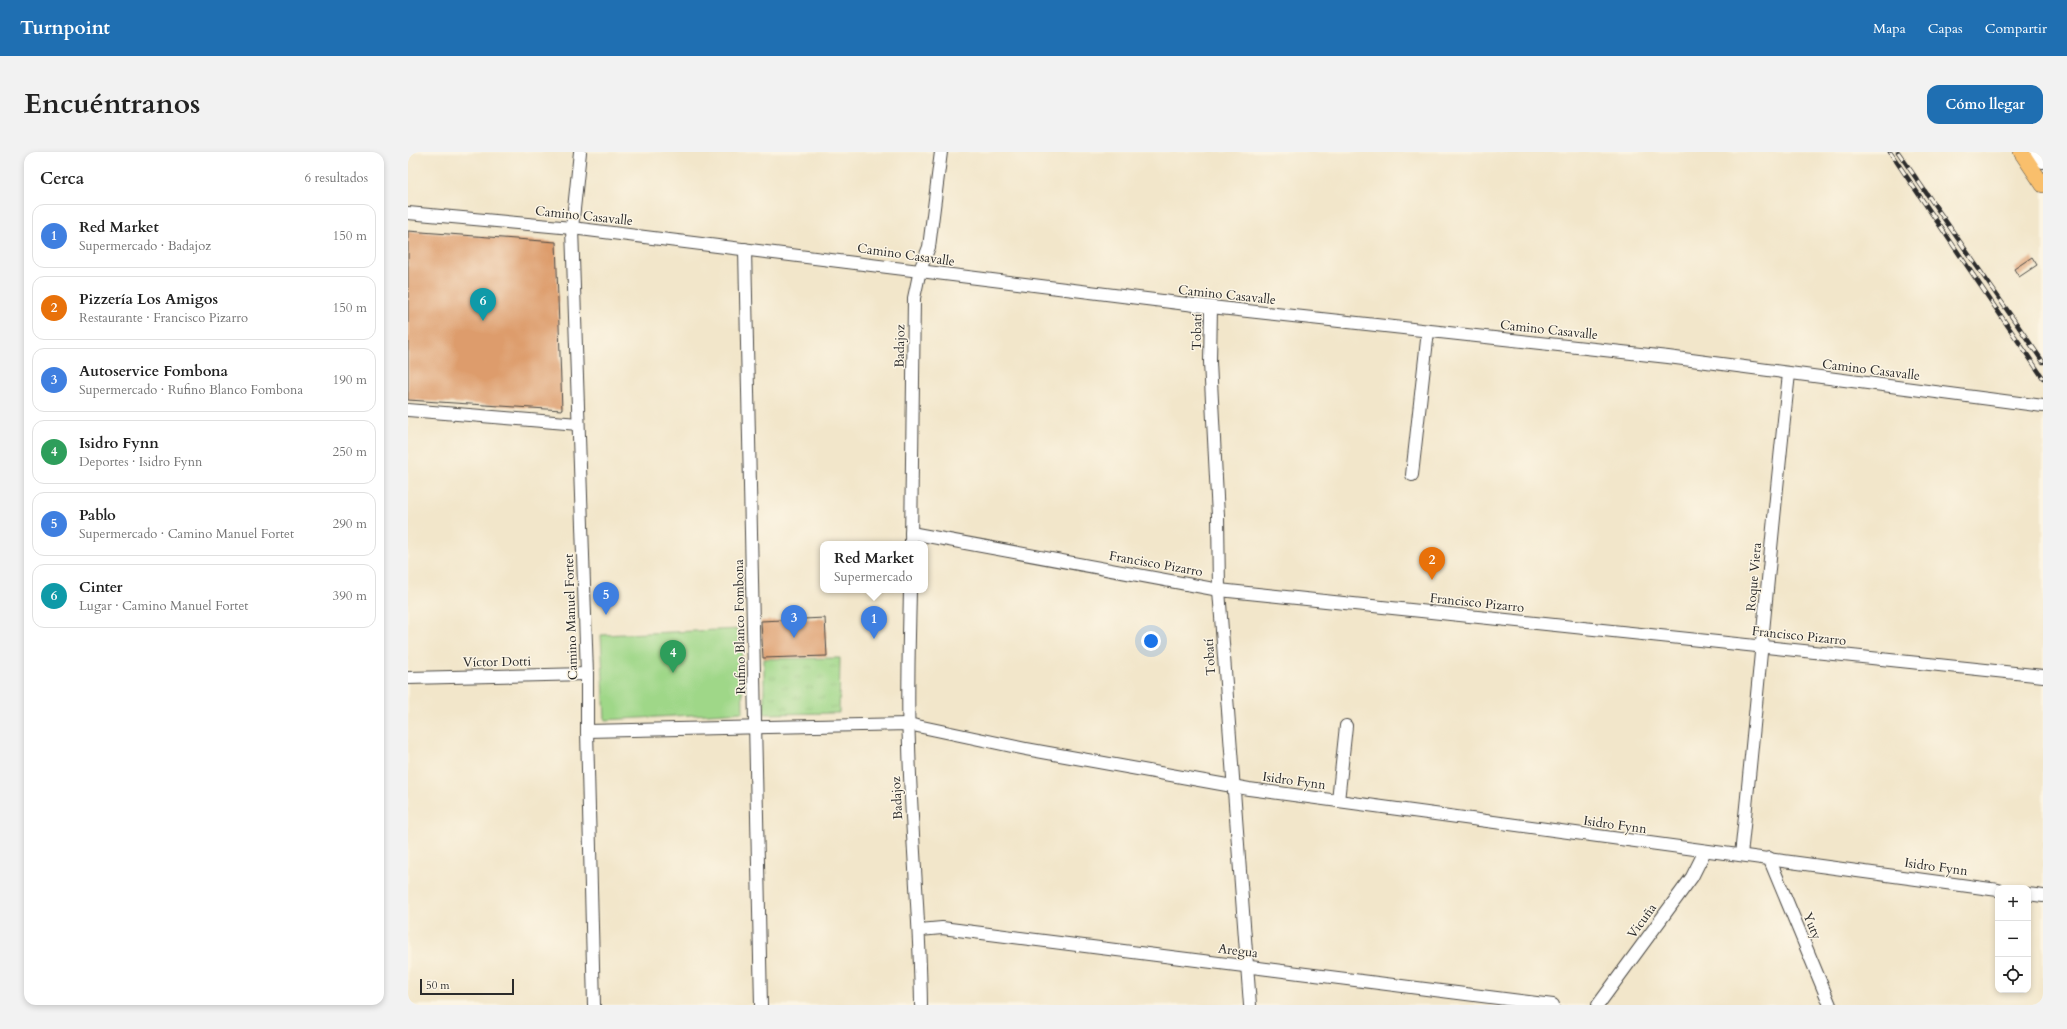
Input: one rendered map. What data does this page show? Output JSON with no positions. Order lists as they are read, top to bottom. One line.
{"streets":{"street":["Camino Casavalle","Tobatí","Badajoz","Francisco Pizarro","Roque Viera","Camino Manuel Fortet","Rufino Blanco Fombona","Víctor Dotti","Isidro Fynn","Vicuña","Yuty","Aregua"]},"crossings":[["Camino Casavalle","Tobatí"],["Camino Casavalle","Badajoz"],["Camino Casavalle","Roque Viera"],["Camino Casavalle","Camino Manuel Fortet"],["Camino Casavalle","Rufino Blanco Fombona"],["Tobatí","Francisco Pizarro"],["Tobatí","Isidro Fynn"],["Tobatí","Aregua"],["Badajoz","Francisco Pizarro"],["Badajoz","Isidro Fynn"],["Badajoz","Aregua"],["Francisco Pizarro","Roque Viera"],["Roque Viera","Isidro Fynn"],["Camino Manuel Fortet","Víctor Dotti"],["Camino Manuel Fortet","Isidro Fynn"],["Rufino Blanco Fombona","Isidro Fynn"],["Isidro Fynn","Vicuña"],["Isidro Fynn","Yuty"]],"scale_bar":"50 m","page":{"header":"Turnpoint","nav":["Mapa","Capas","Compartir"],"title":"Encuéntranos","buttons":"Cómo llegar","heading":["Cerca","6 resultados"],"list":[{"mark":"1","name":"Red Market","note":"Supermercado · Badajoz","value":"150 m"},{"mark":"2","name":"Pizzería Los Amigos","note":"Restaurante · Francisco Pizarro","value":"150 m"},{"mark":"3","name":"Autoservice Fombona","note":"Supermercado · Rufino Blanco Fombona","value":"190 m"},{"mark":"4","name":"Isidro Fynn","note":"Deportes · Isidro Fynn","value":"250 m"},{"mark":"5","name":"Pablo","note":"Supermercado · Camino Manuel Fortet","value":"290 m"},{"mark":"6","name":"Cinter","note":"Lugar · Camino Manuel Fortet","value":"390 m"}],"pins":["6","2","5","3","1","4"],"popup":["Red Market","Supermercado"],"map_buttons":["+","−"],"scale":"50 m"}}
